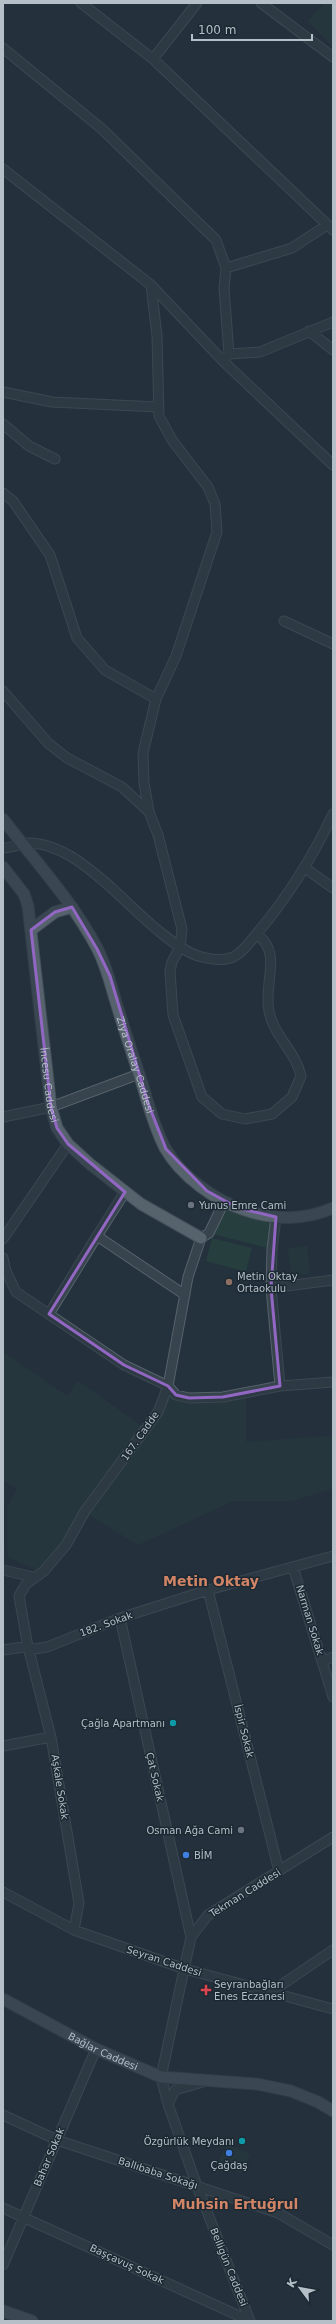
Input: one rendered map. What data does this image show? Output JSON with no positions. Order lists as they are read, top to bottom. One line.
{"streets":{"main road":["Ziya Oralay Caddesi","İncesu Caddesi","Bağlar Caddesi"],"street":["167. Cadde","Narman Sokak","182. Sokak","İspir Sokak","Çat Sokak","Aşkale Sokak","Tekman Caddesi","Seyran Caddesi","Bahar Sokak","Ballıbaba Sokağı","Başçavuş Sokak","Belligün Caddesi"]},"crossings":[["Ziya Oralay Caddesi","167. Cadde"],["İncesu Caddesi","167. Cadde"],["167. Cadde","182. Sokak"],["167. Cadde","Aşkale Sokak"],["Narman Sokak","182. Sokak"],["182. Sokak","İspir Sokak"],["182. Sokak","Çat Sokak"],["182. Sokak","Aşkale Sokak"],["İspir Sokak","Tekman Caddesi"],["Çat Sokak","Tekman Caddesi"],["Aşkale Sokak","Seyran Caddesi"],["Tekman Caddesi","Seyran Caddesi"],["Tekman Caddesi","Bağlar Caddesi"],["Tekman Caddesi","Belligün Caddesi"],["Bağlar Caddesi","Bahar Sokak"],["Bağlar Caddesi","Belligün Caddesi"],["Bahar Sokak","Ballıbaba Sokağı"],["Bahar Sokak","Başçavuş Sokak"],["Ballıbaba Sokağı","Belligün Caddesi"],["Başçavuş Sokak","Belligün Caddesi"]],"districts":["Metin Oktay","Muhsin Ertuğrul"],"places":{"other":["Yunus Emre Cami","Metin Oktay Ortaokulu","Çağla Apartmanı","Osman Ağa Cami","BİM","Özgürlük Meydanı","Çağdaş"],"health":["Seyranbağları Enes Eczanesi"]},"scale_bar":"100 m","north":"top left"}
